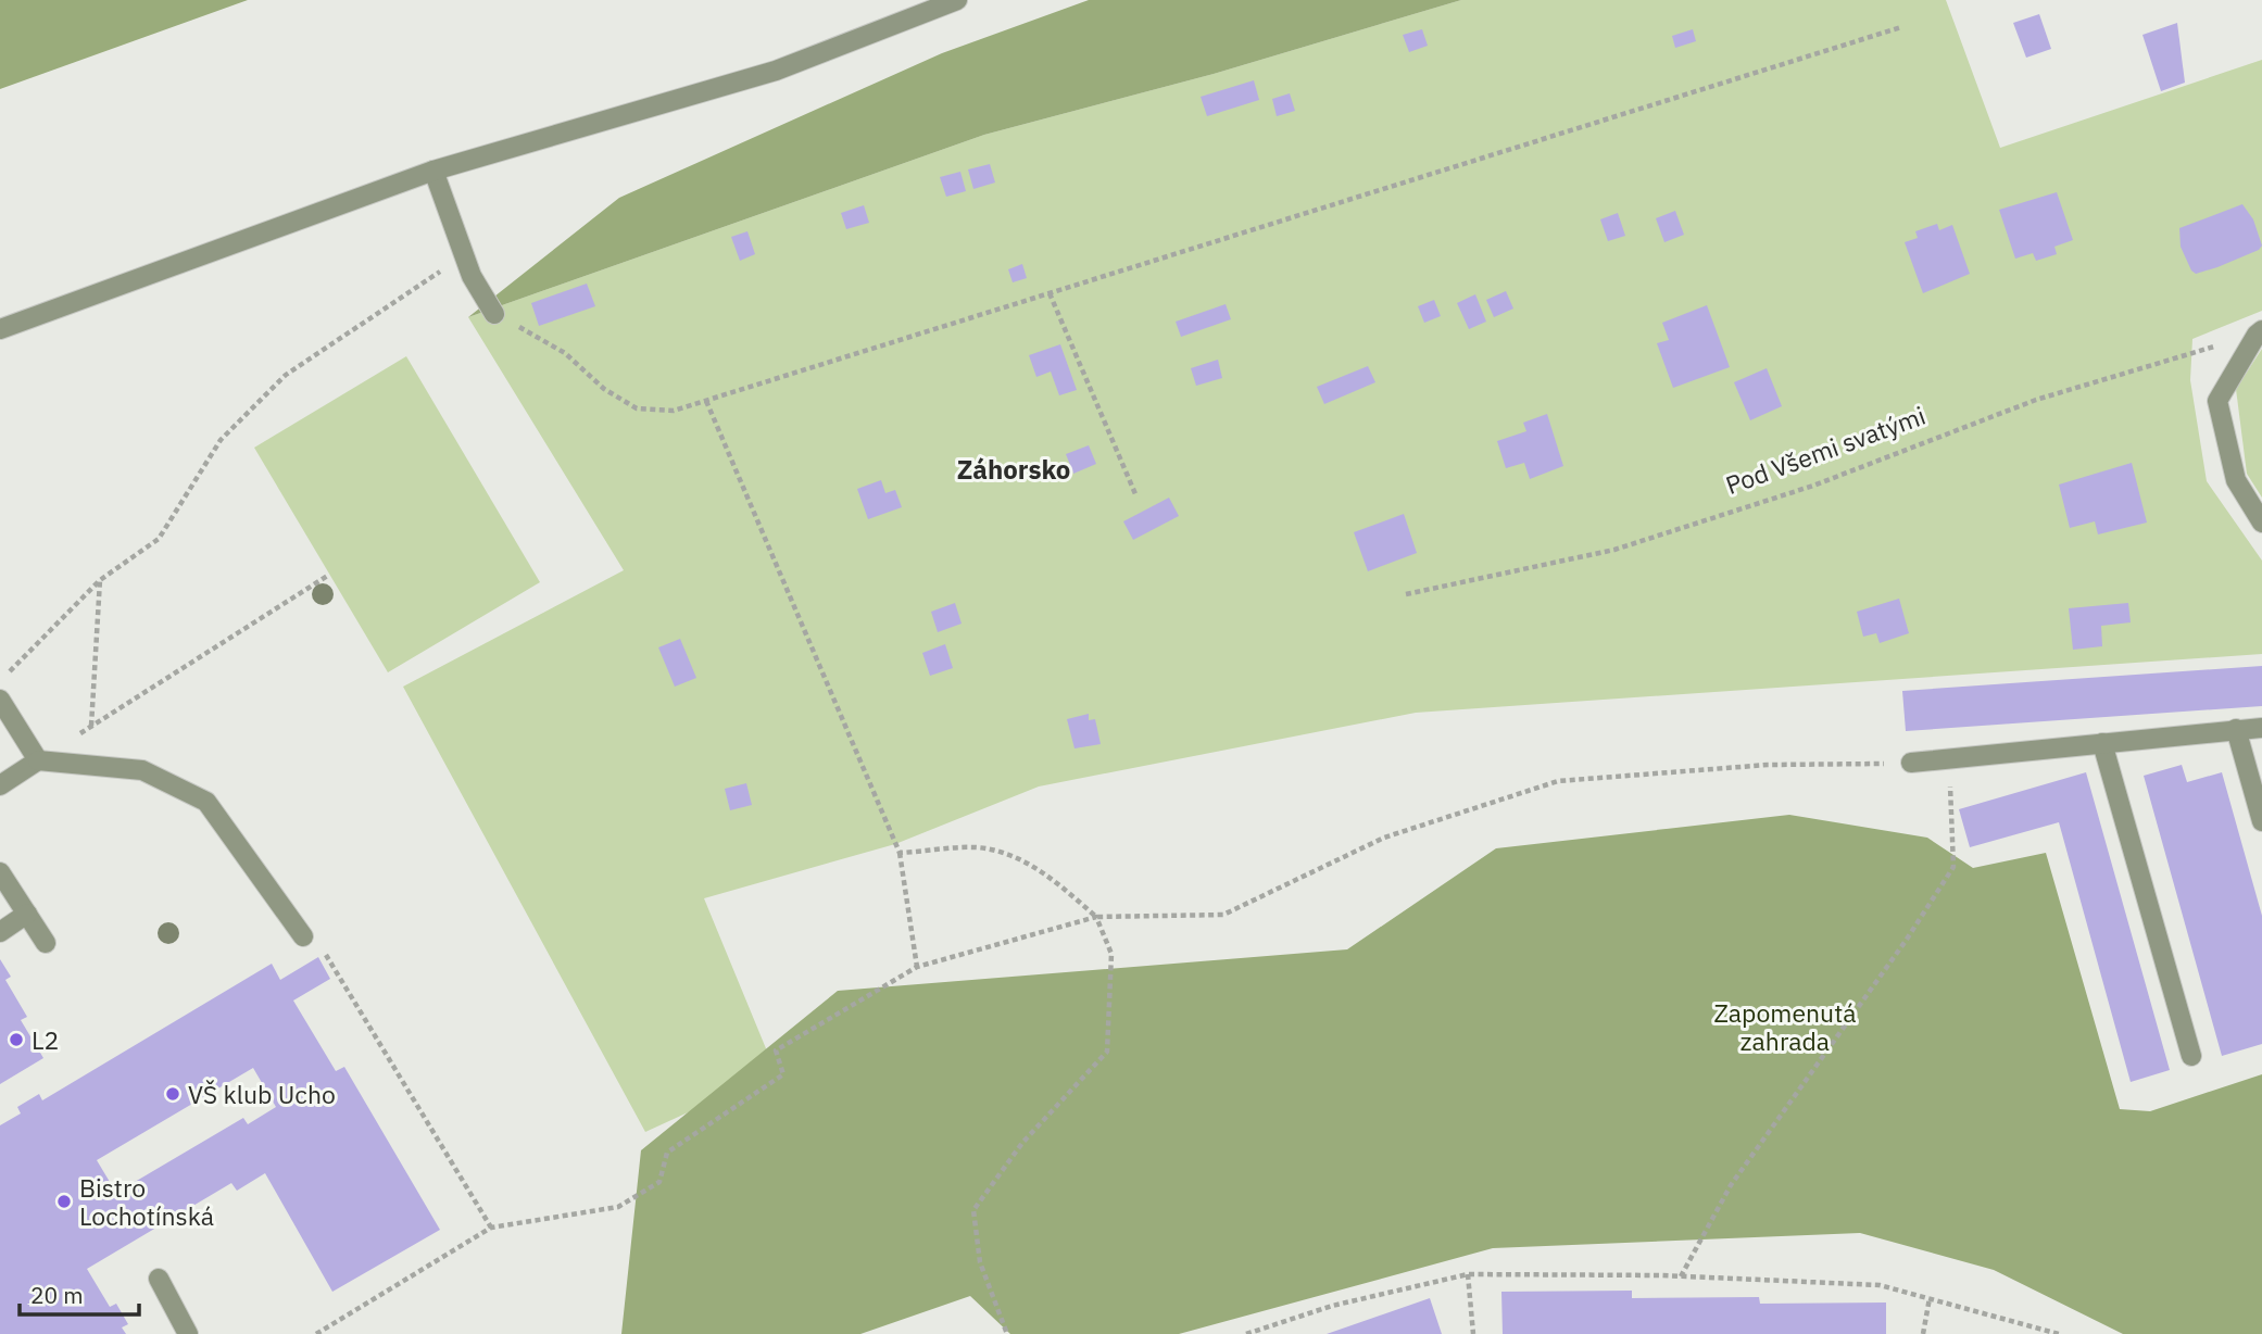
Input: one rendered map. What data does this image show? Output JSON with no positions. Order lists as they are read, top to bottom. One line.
{"streets":{"path":["Pod Všemi svatými"]},"districts":["Záhorsko"],"parks":["Zapomenutá zahrada"],"places":["L2","VŠ klub Ucho","Bistro Lochotínská"],"scale_bar":"20 m"}
